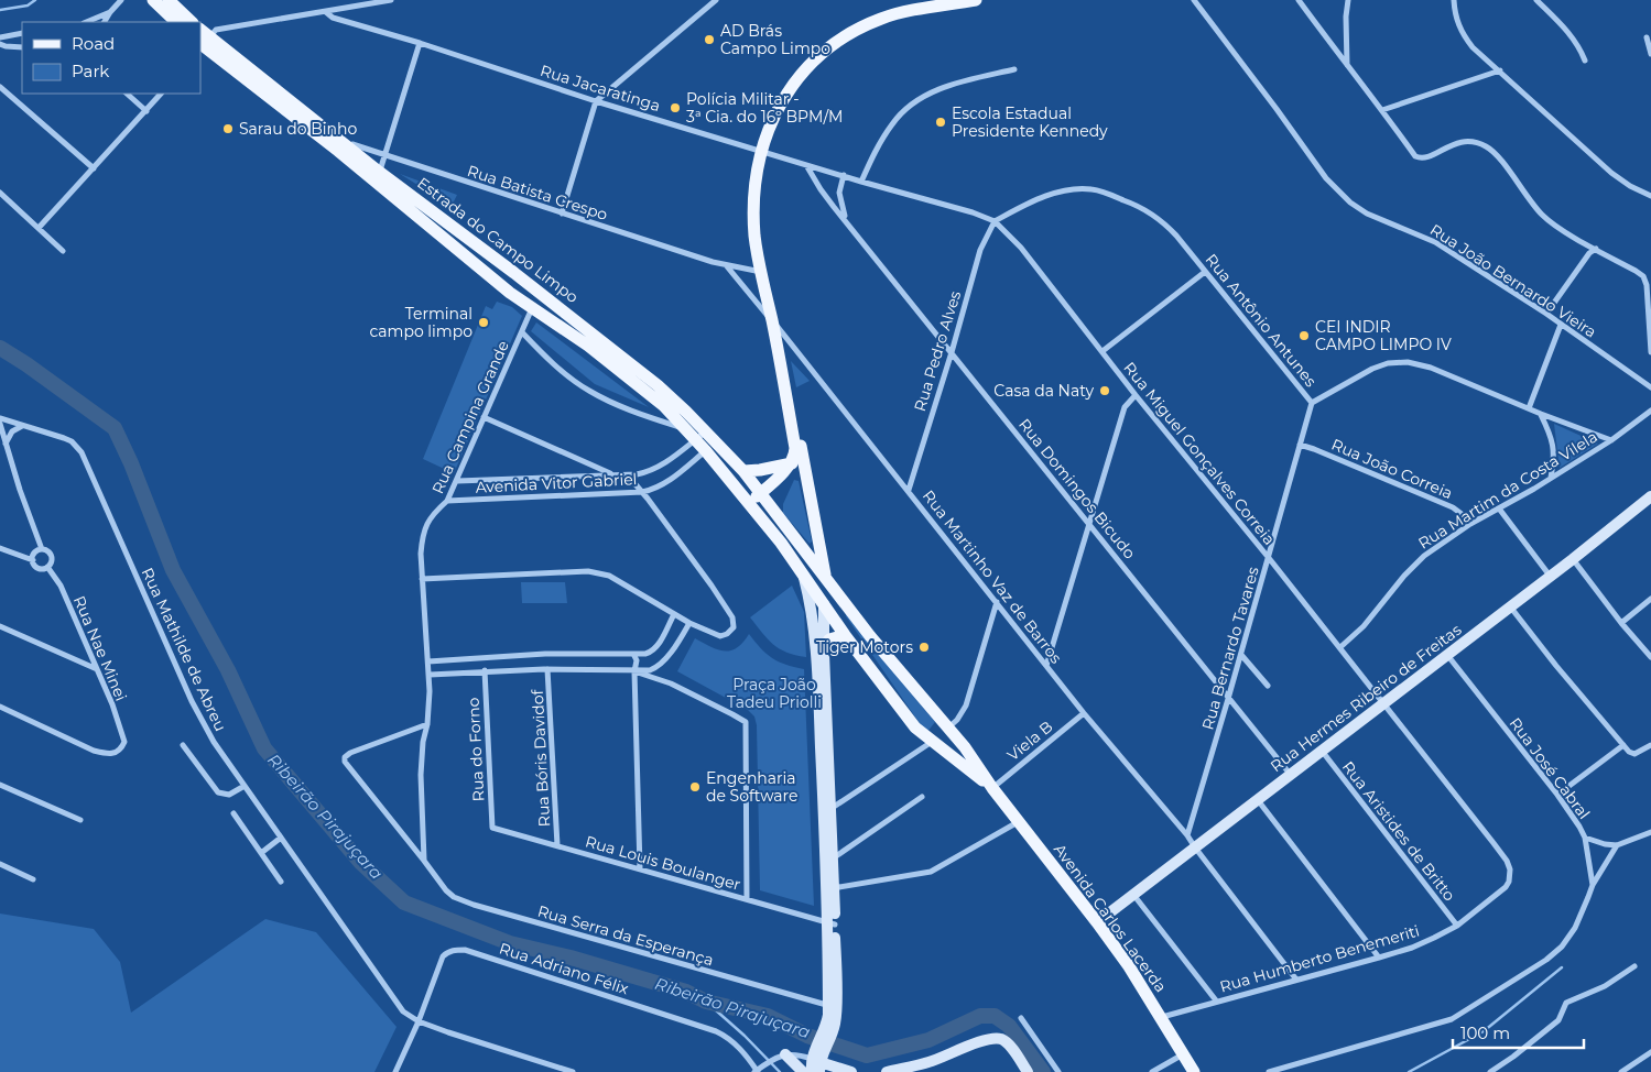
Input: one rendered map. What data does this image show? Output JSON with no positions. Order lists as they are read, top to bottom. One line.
{"streets":{"main road":["Estrada do Campo Limpo","Avenida Carlos Lacerda"],"street":["Rua Jacaratinga","Rua Batista Crespo","Rua João Bernardo Vieira","Rua Antônio Antunes","Rua Pedro Alves","Rua Campina Grande","Rua Miguel Gonçalves Correia","Rua João Correia","Avenida Vitor Gabriel","Rua Domingos Bicudo","Rua Martim da Costa Vilela","Rua Martinho Vaz de Barros","Rua Nae Minei","Rua Bernardo Tavares","Rua Mathilde de Abreu","Rua Hermes Ribeiro de Freitas","Viela B","Rua do Forno","Rua Bóris Davidof","Rua José Cabral","Rua Aristides de Britto","Rua Louis Boulanger","Rua Serra da Esperança","Rua Humberto Benemeriti","Rua Adriano Félix"]},"crossings":[["Rua Jacaratinga","Rua Antônio Antunes"],["Rua Jacaratinga","Rua Pedro Alves"],["Rua Jacaratinga","Rua Miguel Gonçalves Correia"],["Rua Jacaratinga","Rua Domingos Bicudo"],["Rua Batista Crespo","Estrada do Campo Limpo"],["Estrada do Campo Limpo","Rua Campina Grande"],["Estrada do Campo Limpo","Avenida Vitor Gabriel"],["Estrada do Campo Limpo","Avenida Carlos Lacerda"],["Rua Antônio Antunes","Rua Pedro Alves"],["Rua Antônio Antunes","Rua Miguel Gonçalves Correia"],["Rua Antônio Antunes","Rua Martim da Costa Vilela"],["Rua Antônio Antunes","Rua Bernardo Tavares"],["Rua Pedro Alves","Rua Miguel Gonçalves Correia"],["Rua Pedro Alves","Rua Domingos Bicudo"],["Rua Pedro Alves","Rua Martinho Vaz de Barros"],["Rua Campina Grande","Avenida Vitor Gabriel"],["Rua Campina Grande","Rua Serra da Esperança"],["Rua Miguel Gonçalves Correia","Rua Martim da Costa Vilela"],["Rua Miguel Gonçalves Correia","Rua Bernardo Tavares"],["Rua Miguel Gonçalves Correia","Rua Hermes Ribeiro de Freitas"],["Rua Miguel Gonçalves Correia","Rua Humberto Benemeriti"],["Rua João Correia","Rua Martim da Costa Vilela"],["Rua João Correia","Rua Bernardo Tavares"],["Rua Domingos Bicudo","Rua Bernardo Tavares"],["Rua Domingos Bicudo","Rua Hermes Ribeiro de Freitas"],["Rua Martinho Vaz de Barros","Rua Bernardo Tavares"],["Rua Martinho Vaz de Barros","Rua Hermes Ribeiro de Freitas"],["Rua Martinho Vaz de Barros","Viela B"],["Rua Martinho Vaz de Barros","Rua Humberto Benemeriti"],["Rua Mathilde de Abreu","Rua Adriano Félix"],["Rua Hermes Ribeiro de Freitas","Rua José Cabral"],["Rua Hermes Ribeiro de Freitas","Rua Aristides de Britto"],["Rua Hermes Ribeiro de Freitas","Avenida Carlos Lacerda"],["Rua Hermes Ribeiro de Freitas","Rua Humberto Benemeriti"],["Viela B","Avenida Carlos Lacerda"],["Rua do Forno","Rua Louis Boulanger"],["Rua Bóris Davidof","Rua Louis Boulanger"],["Rua Aristides de Britto","Rua Humberto Benemeriti"],["Avenida Carlos Lacerda","Rua Humberto Benemeriti"]],"water":["Ribeirão Pirajuçara"],"parks":["Praça João Tadeu Priolli"],"places":["AD Brás Campo Limpo","Polícia Militar - 3ª Cia. do 16º BPM/M","Escola Estadual Presidente Kennedy","Sarau do Binho","Terminal campo limpo","CEI INDIR CAMPO LIMPO IV","Casa da Naty","Tiger Motors","Engenharia de Software"],"legend":["Road","Park"],"scale_bar":"100 m"}
